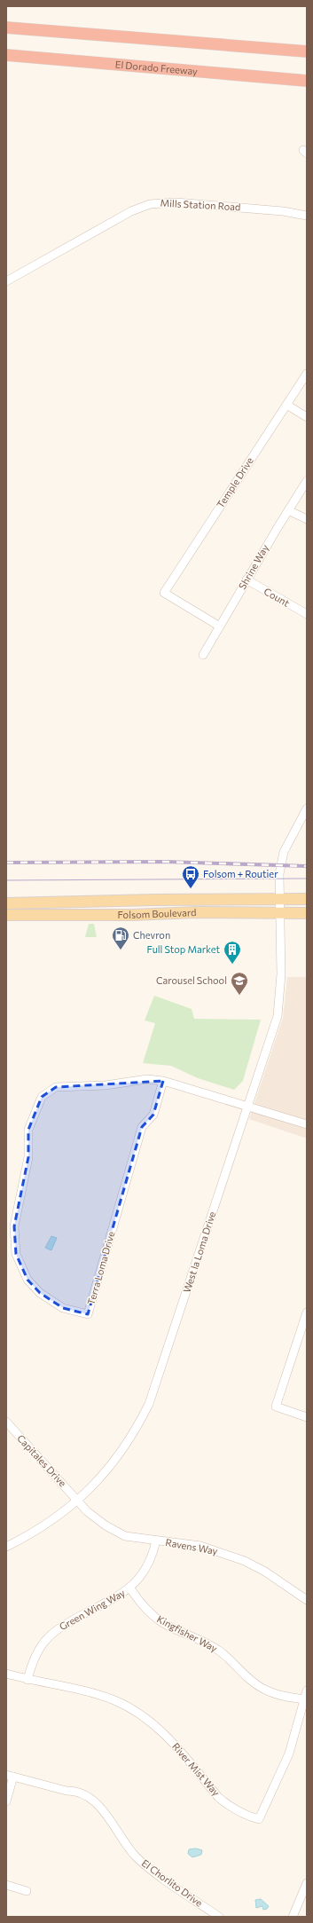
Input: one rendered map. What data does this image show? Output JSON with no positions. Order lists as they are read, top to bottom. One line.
{"streets":{"highway":["El Dorado Freeway"],"main road":["Folsom Boulevard"],"street":["Mills Station Road","Temple Drive","Shrine Way","Count","West la Loma Drive","Terra Loma Drive","Capitales Drive","Ravens Way","Green Wing Way","Kingfisher Way","River Mist Way","El Chorlito Drive"]},"crossings":[["Temple Drive","Shrine Way"],["Shrine Way","Count"],["Folsom Boulevard","West la Loma Drive"],["West la Loma Drive","Terra Loma Drive"],["West la Loma Drive","Capitales Drive"],["West la Loma Drive","Ravens Way"],["Capitales Drive","Ravens Way"],["Ravens Way","Green Wing Way"],["Green Wing Way","Kingfisher Way"],["Green Wing Way","River Mist Way"],["Kingfisher Way","River Mist Way"]],"places":{"bus stop":["Folsom + Routier"],"fuel station":["Chevron"],"building":["Full Stop Market"],"school or university":["Carousel School"]}}
